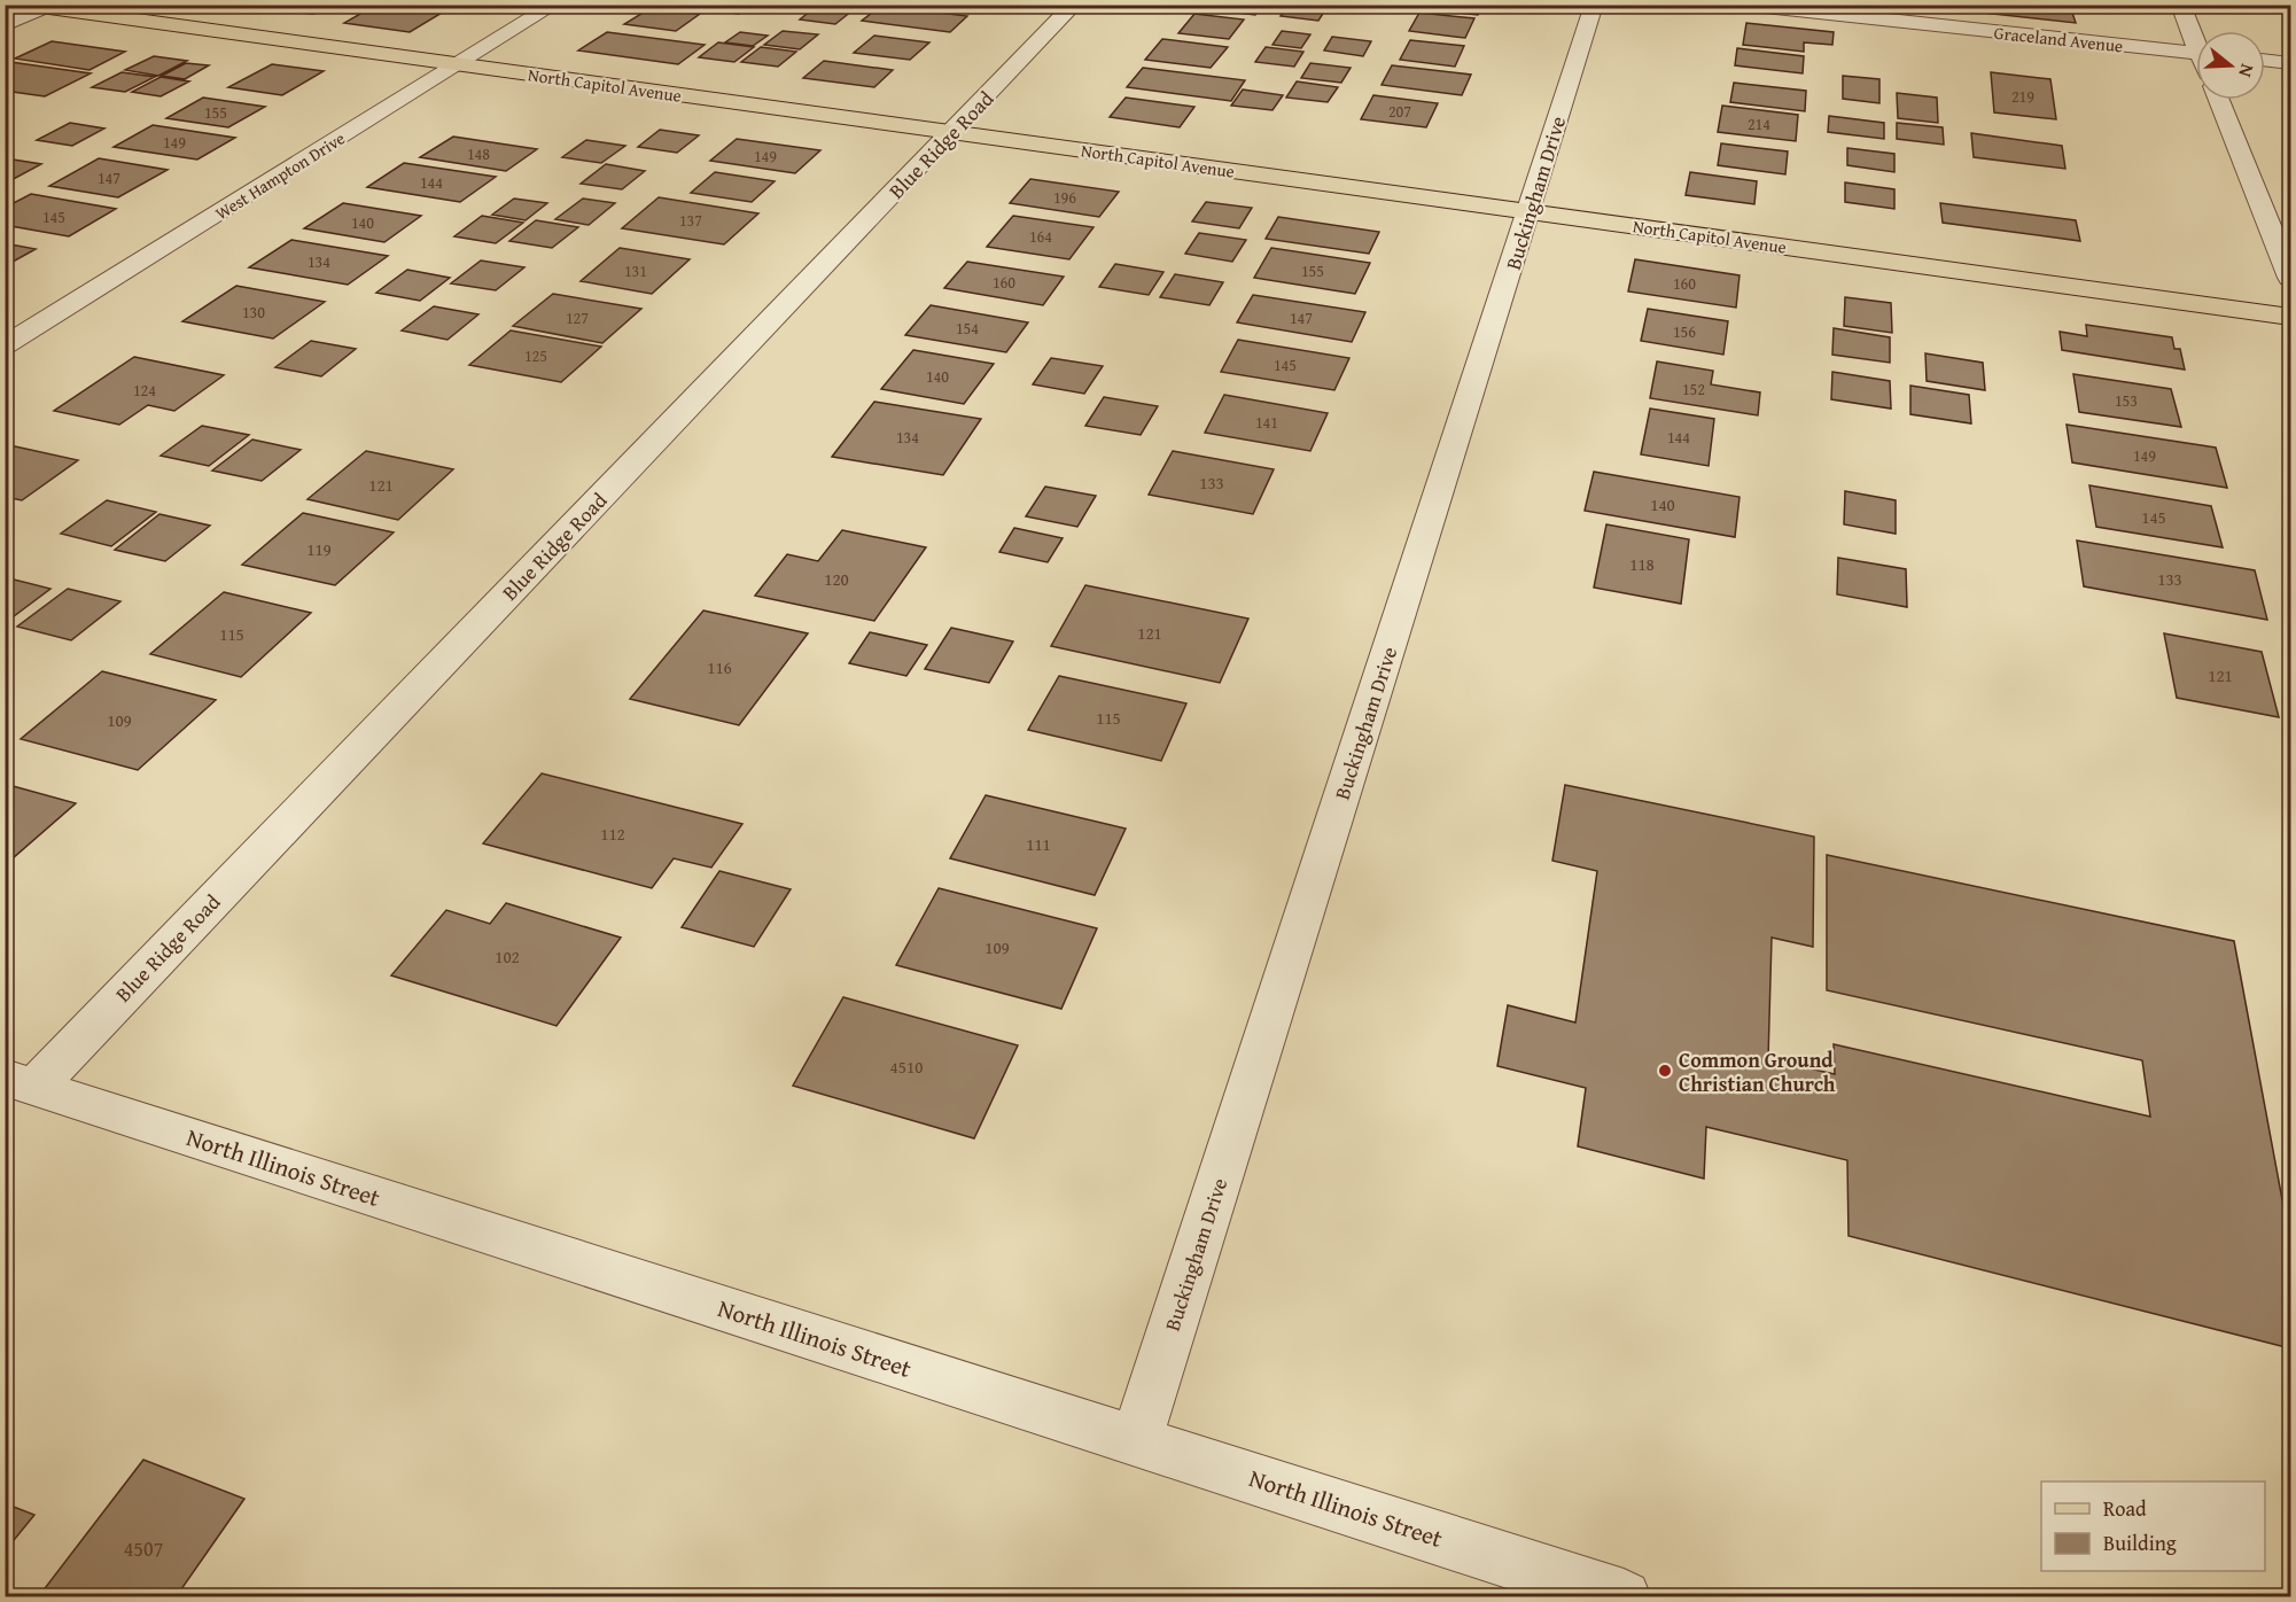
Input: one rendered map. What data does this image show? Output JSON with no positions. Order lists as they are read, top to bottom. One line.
{"streets":{"main road":["North Capitol Avenue"],"street":["Graceland Avenue","Blue Ridge Road","West Hampton Drive","Buckingham Drive","North Illinois Street"]},"crossings":[["North Capitol Avenue","Blue Ridge Road"],["North Capitol Avenue","West Hampton Drive"],["North Capitol Avenue","Buckingham Drive"],["Blue Ridge Road","North Illinois Street"],["Buckingham Drive","North Illinois Street"]],"places":["Common Ground Christian Church"],"house_numbers":["219","207","155","214","149","148","149","147","144","196","145","137","140","164","134","131","155","160","160","130","127","147","154","156","125","145","140","152","124","153","141","134","144","149","133","121","140","145","119","118","120","133","121","115","116","121","115","109","112","111","109","102","4510","4507"],"legend":["Road","Building"],"north":"right"}
